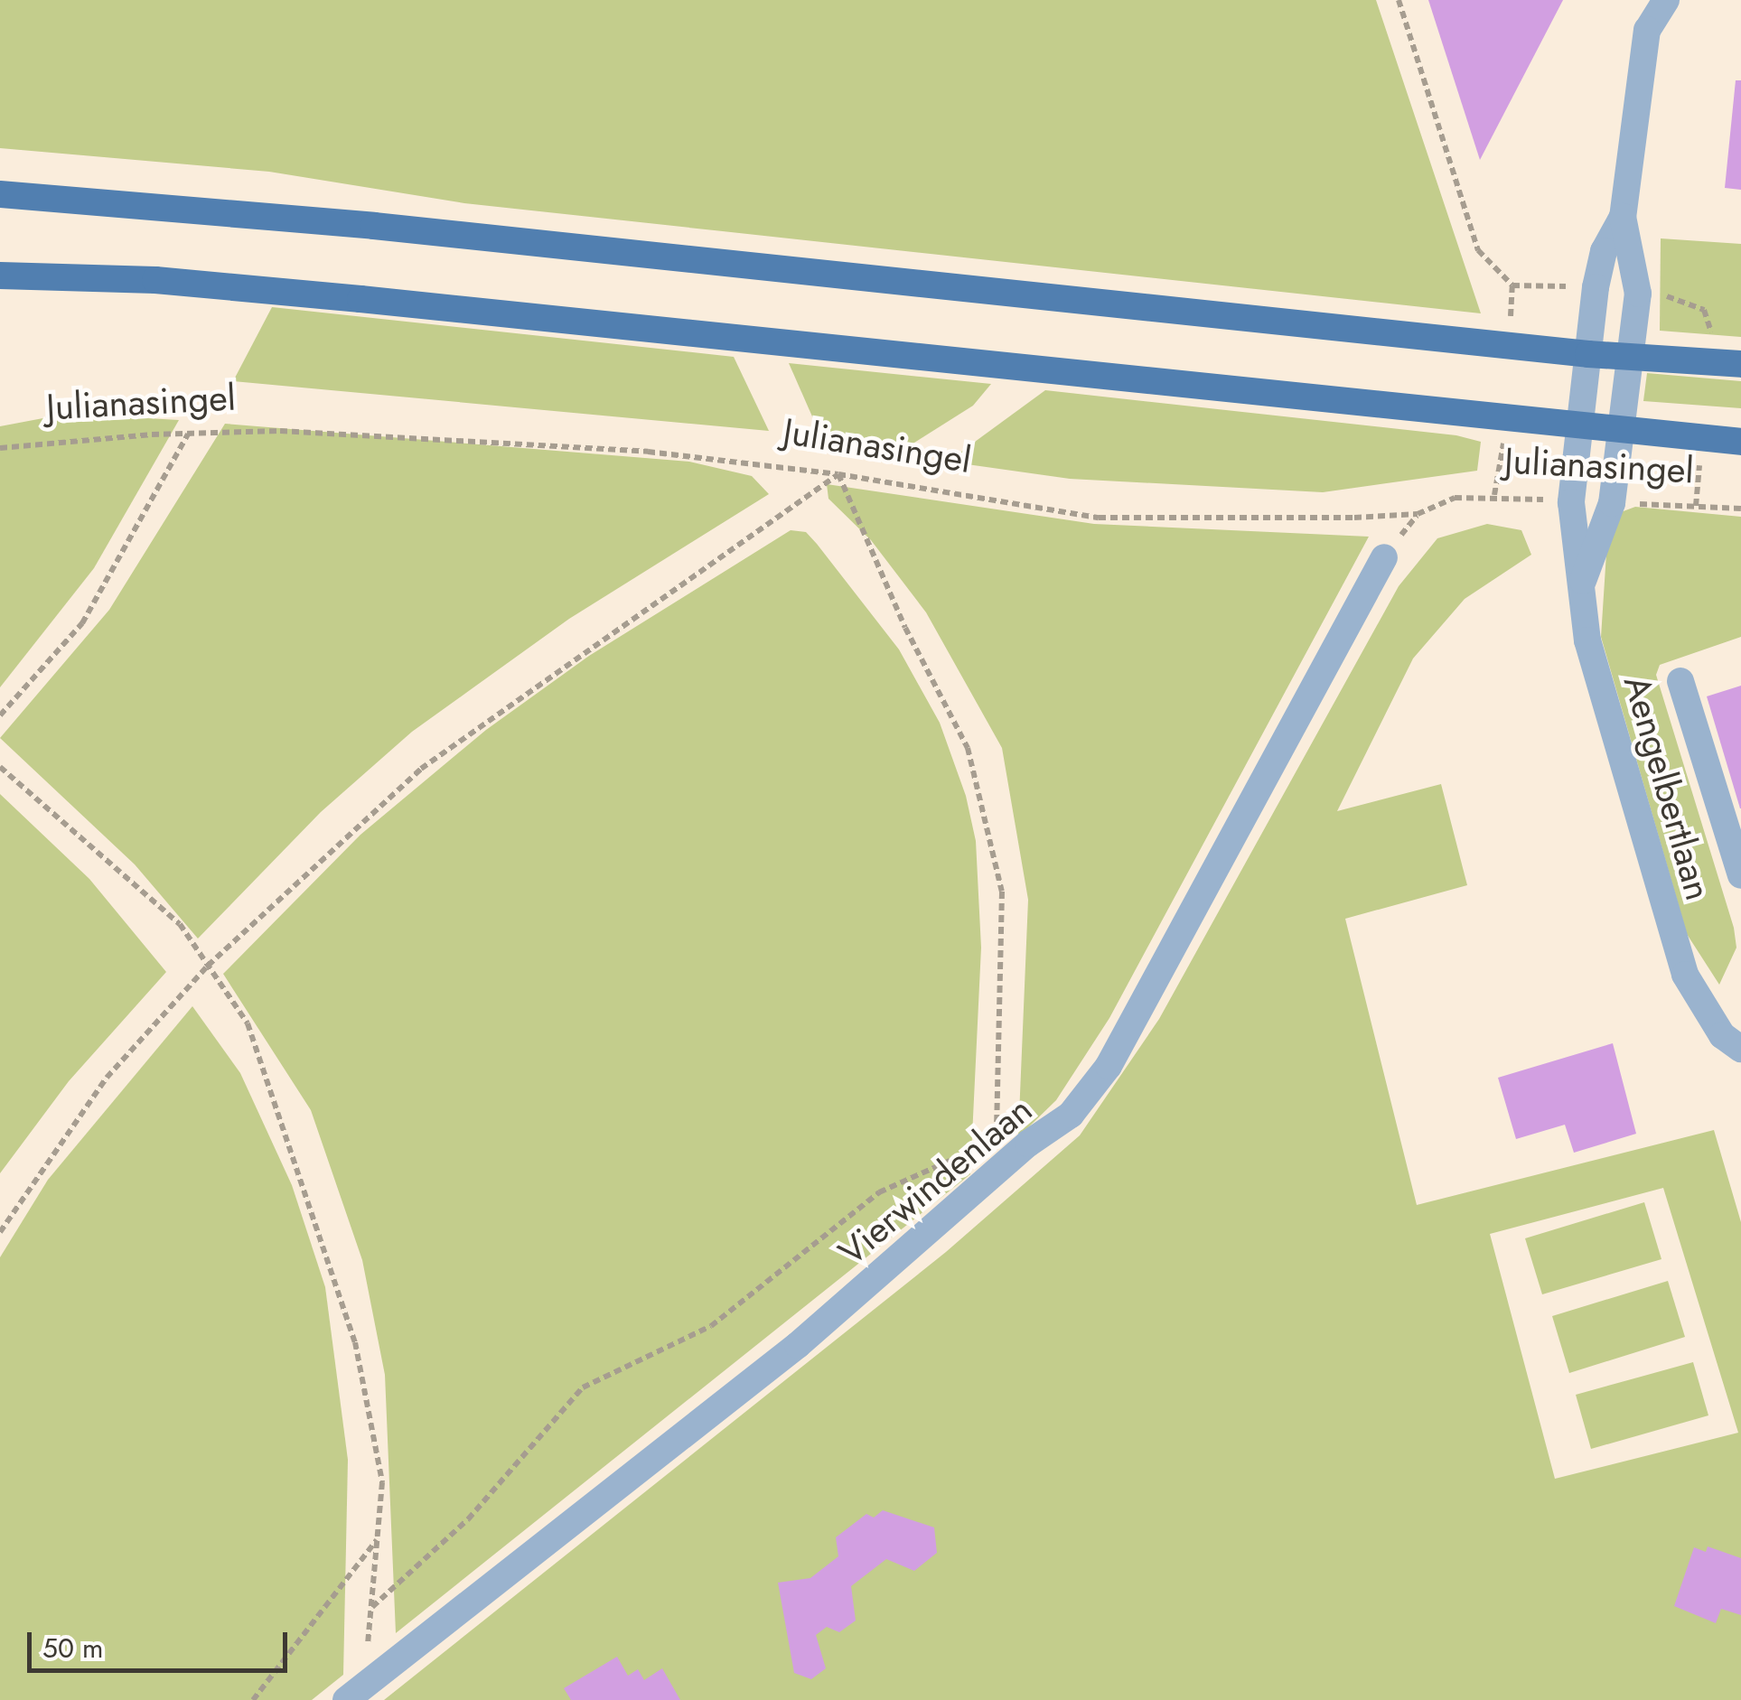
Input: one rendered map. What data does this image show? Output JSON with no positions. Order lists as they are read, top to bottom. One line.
{"streets":{"main road":["Julianasingel"],"street":["Aengelbertlaan","Vierwindenlaan"]},"crossings":[["Julianasingel","Aengelbertlaan"]],"scale_bar":"50 m"}
